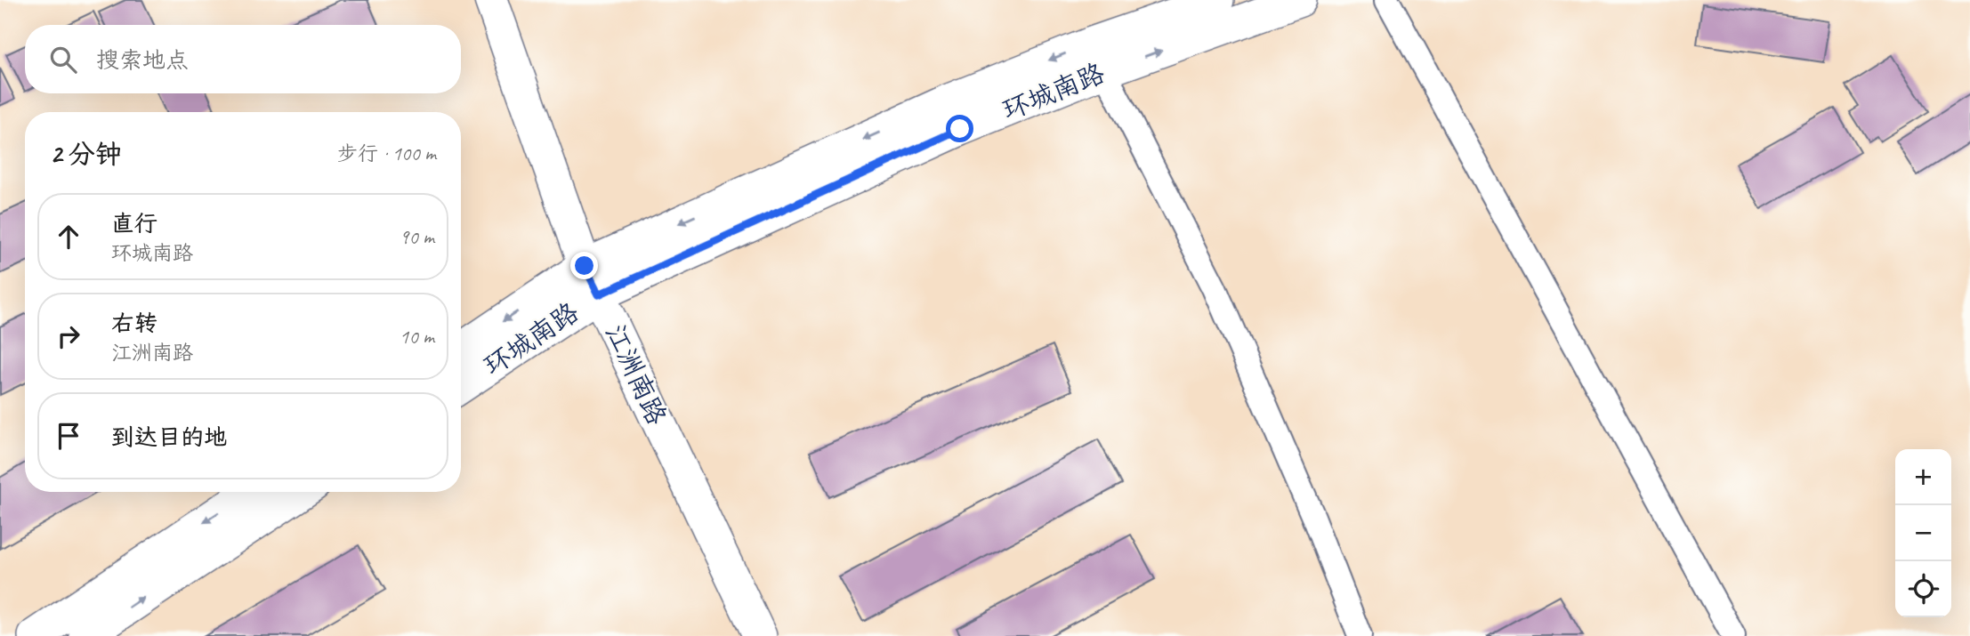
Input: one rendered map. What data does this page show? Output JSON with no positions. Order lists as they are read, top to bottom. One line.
{"streets":{"main road":["环城南路","江洲南路"]},"crossings":[["环城南路","江洲南路"]],"page":{"search":"搜索地点","heading":["2 分钟","步行 · 100 m"],"list":[["直行","环城南路","90 m"],["右转","江洲南路","10 m"],"到达目的地"],"map_buttons":["+","−"]}}
